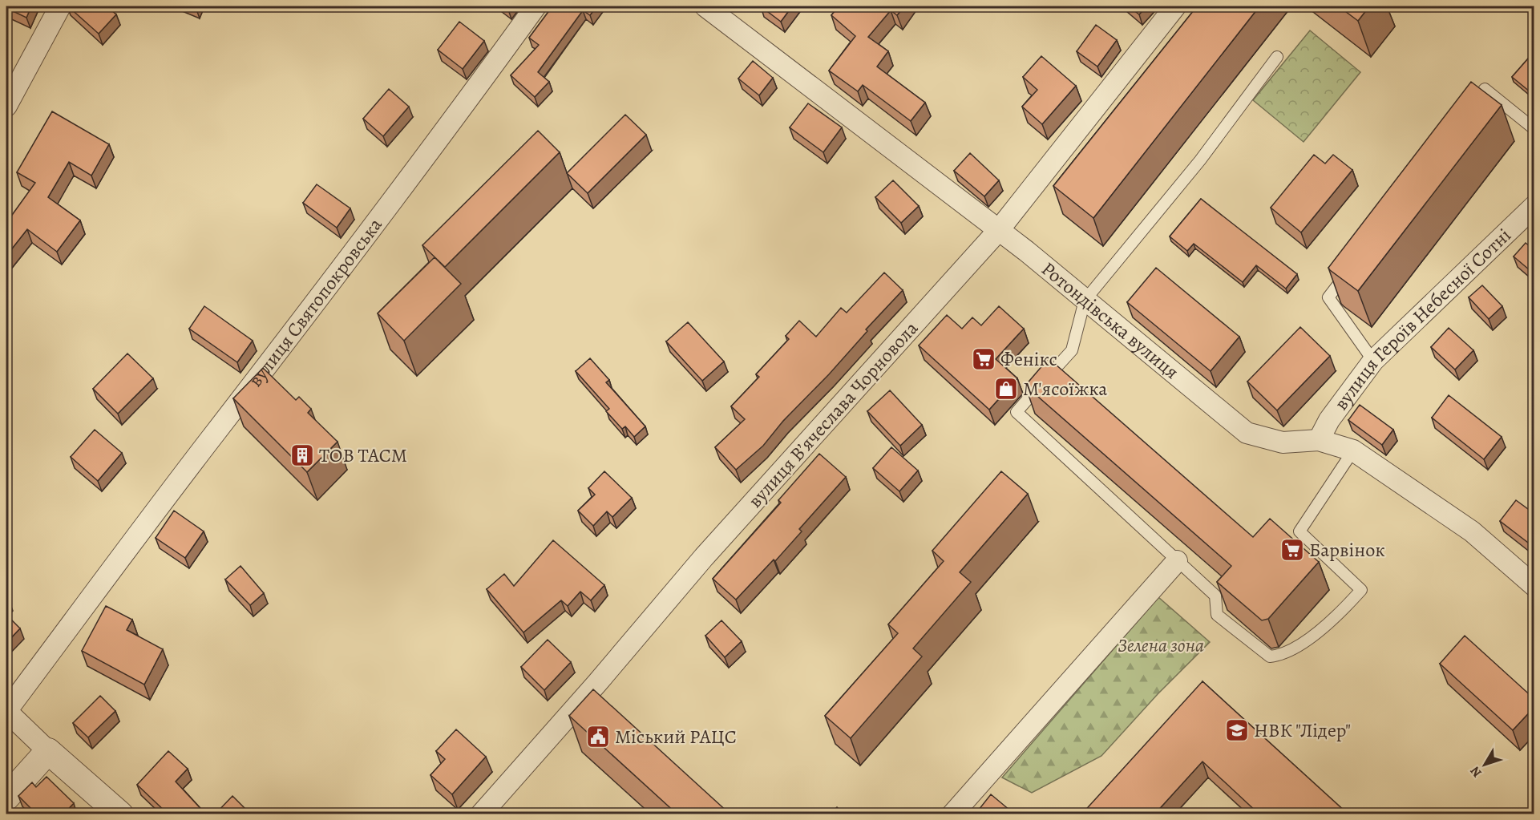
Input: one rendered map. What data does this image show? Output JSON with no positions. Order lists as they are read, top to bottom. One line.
{"streets":{"street":["вулиця Святопокровська","Ротондівська вулиця","вулиця Героїв Небесної Сотні","вулиця Вʼячеслава Чорновола"]},"crossings":[["Ротондівська вулиця","вулиця Героїв Небесної Сотні"],["Ротондівська вулиця","вулиця Вʼячеслава Чорновола"]],"parks":["Зелена зона"],"places":{"supermarket":["Фенікс","Барвінок"],"shop":["М'ясоїжка"],"building":["ТОВ ТАСМ"],"school or university":["НВК \"Лідер\""],"public building":["Міський РАЦС"]},"north":"bottom left"}
